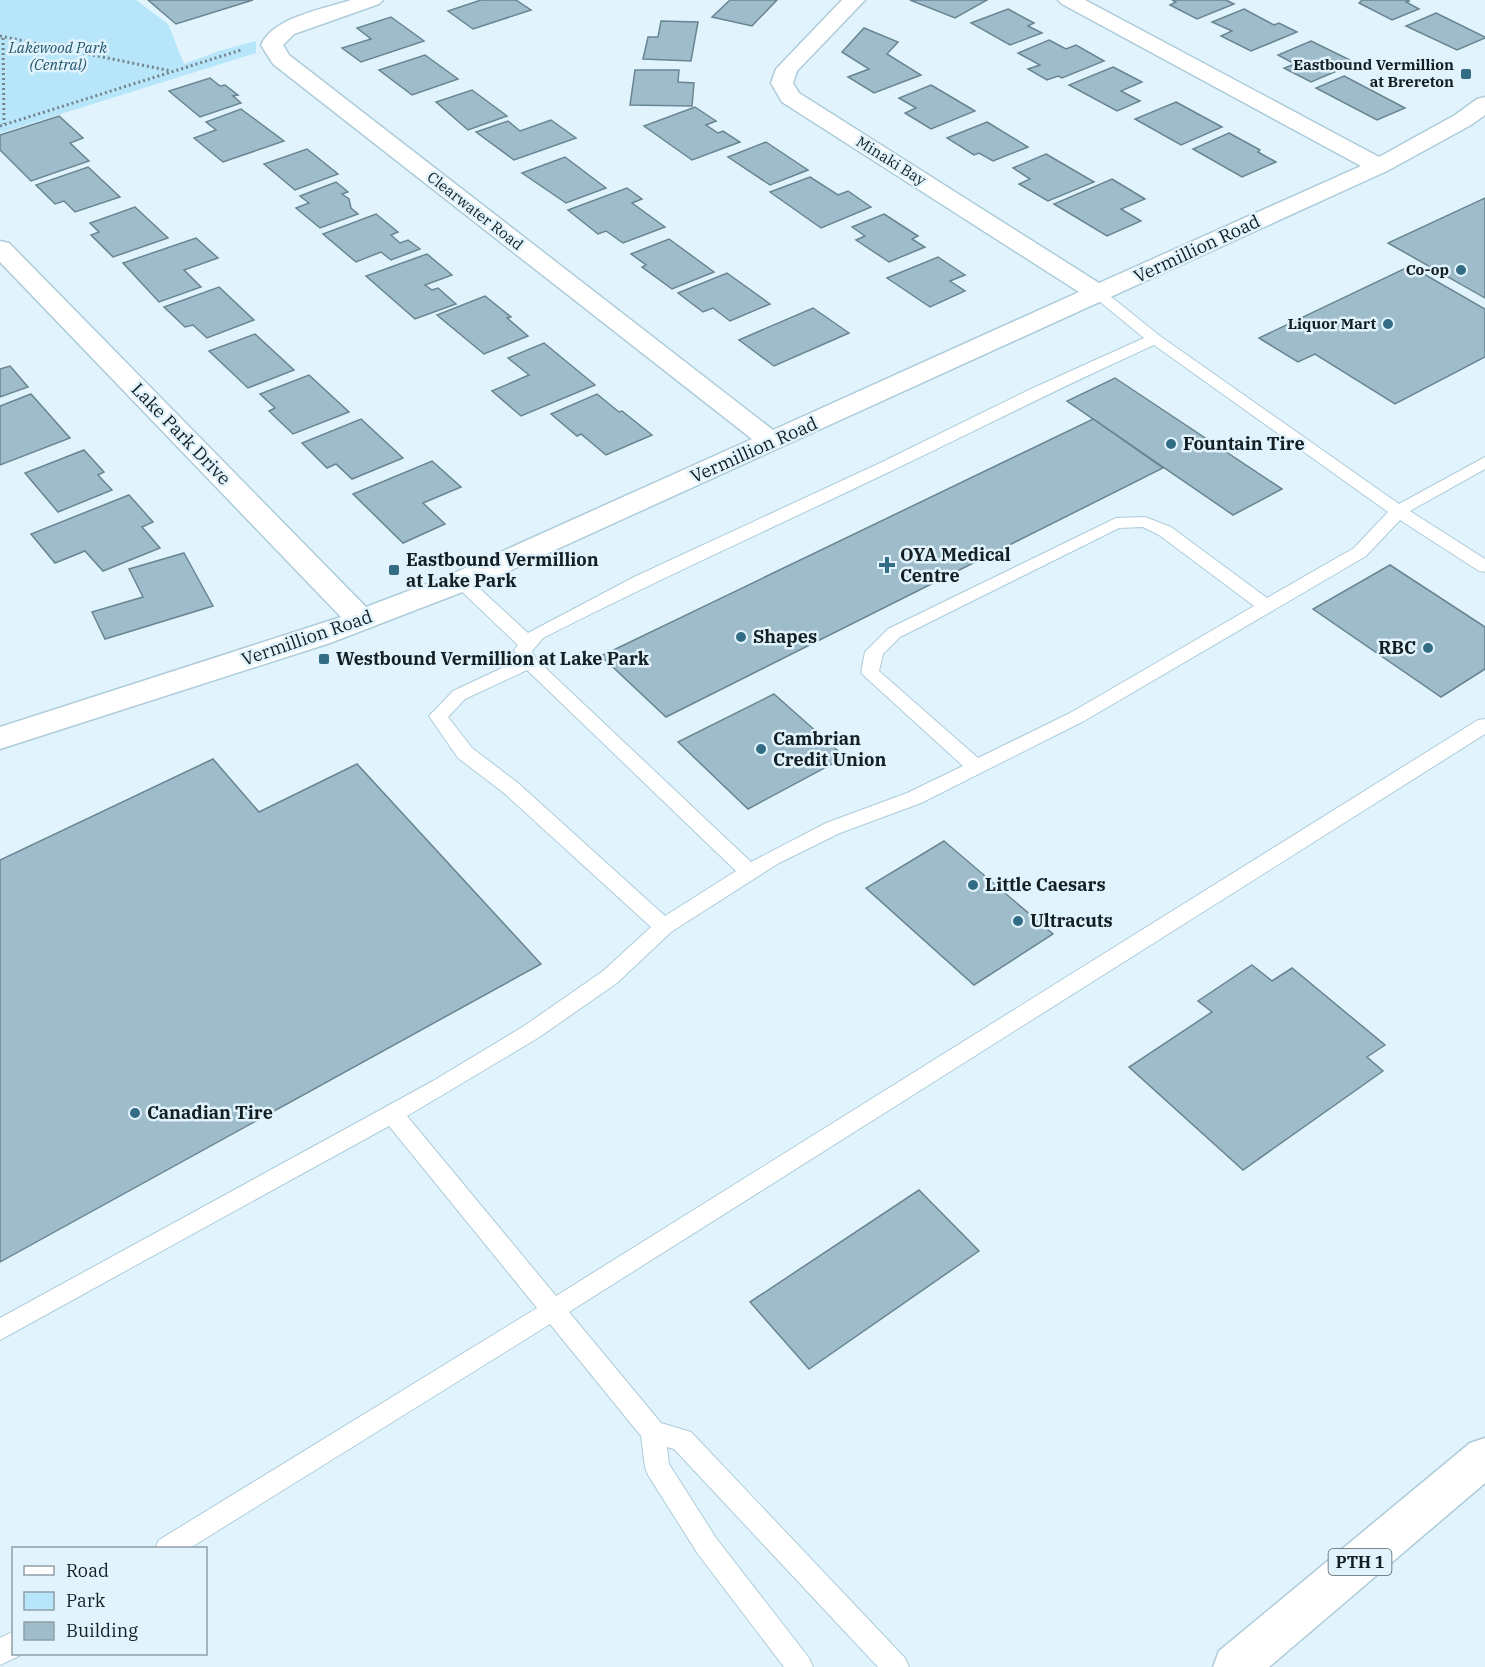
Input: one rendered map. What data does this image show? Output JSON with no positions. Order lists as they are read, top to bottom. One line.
{"streets":{"main road":["Minaki Bay","Clearwater Road","Vermillion Road","Lake Park Drive","PTH 1"]},"crossings":[["Minaki Bay","Vermillion Road"],["Clearwater Road","Vermillion Road"],["Vermillion Road","Lake Park Drive"]],"parks":["Lakewood Park (Central)"],"places":{"transit":["Eastbound Vermillion at Brereton","Eastbound Vermillion at Lake Park","Westbound Vermillion at Lake Park"],"other":["Co-op","Liquor Mart","Fountain Tire","Shapes","RBC","Cambrian Credit Union","Little Caesars","Ultracuts","Canadian Tire"],"health":["OYA Medical Centre"]},"legend":["Road","Park","Building"]}
